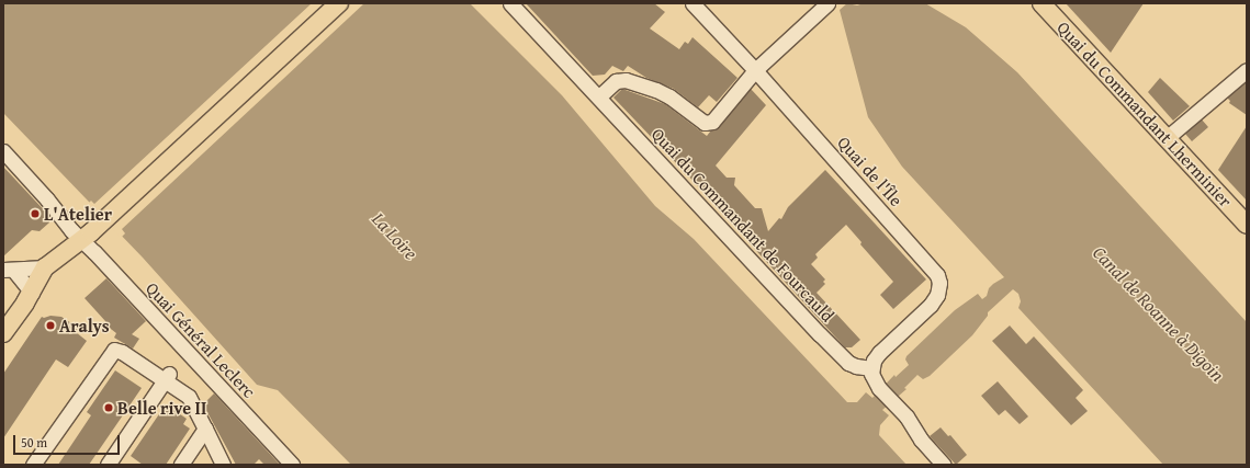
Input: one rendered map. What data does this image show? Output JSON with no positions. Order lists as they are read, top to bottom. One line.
{"streets":{"main road":["Quai du Commandant Lherminier"],"street":["Quai de l'Île","Quai du Commandant de Fourcauld","Quai Général Leclerc"]},"crossings":[["Quai de l'Île","Quai du Commandant de Fourcauld"]],"water":["La Loire","Canal de Roanne à Digoin"],"places":["L'Atelier","Aralys","Belle rive II"],"scale_bar":"50 m"}
